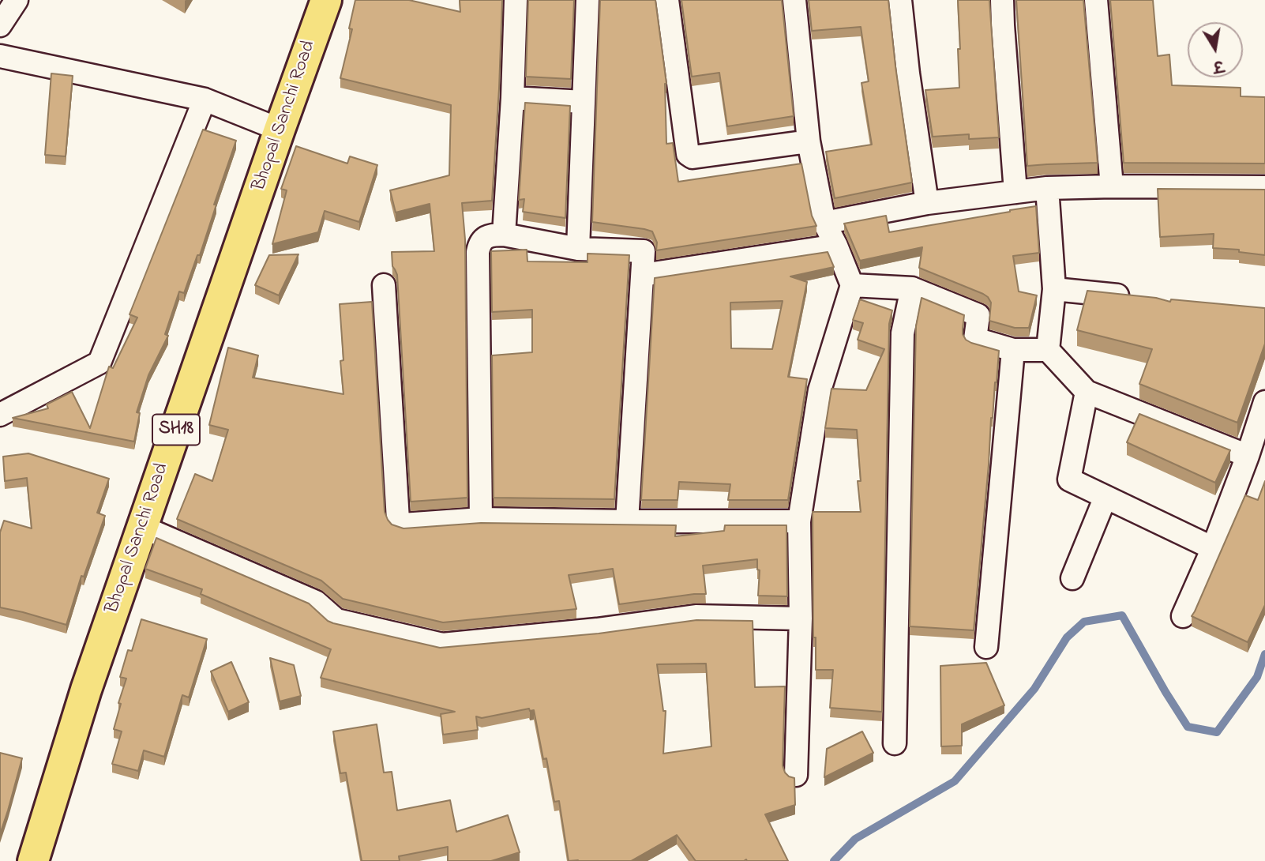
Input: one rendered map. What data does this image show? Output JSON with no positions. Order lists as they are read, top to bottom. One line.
{"streets":{"main road":["Bhopal Sanchi Road","SH18"]},"north":"bottom"}
